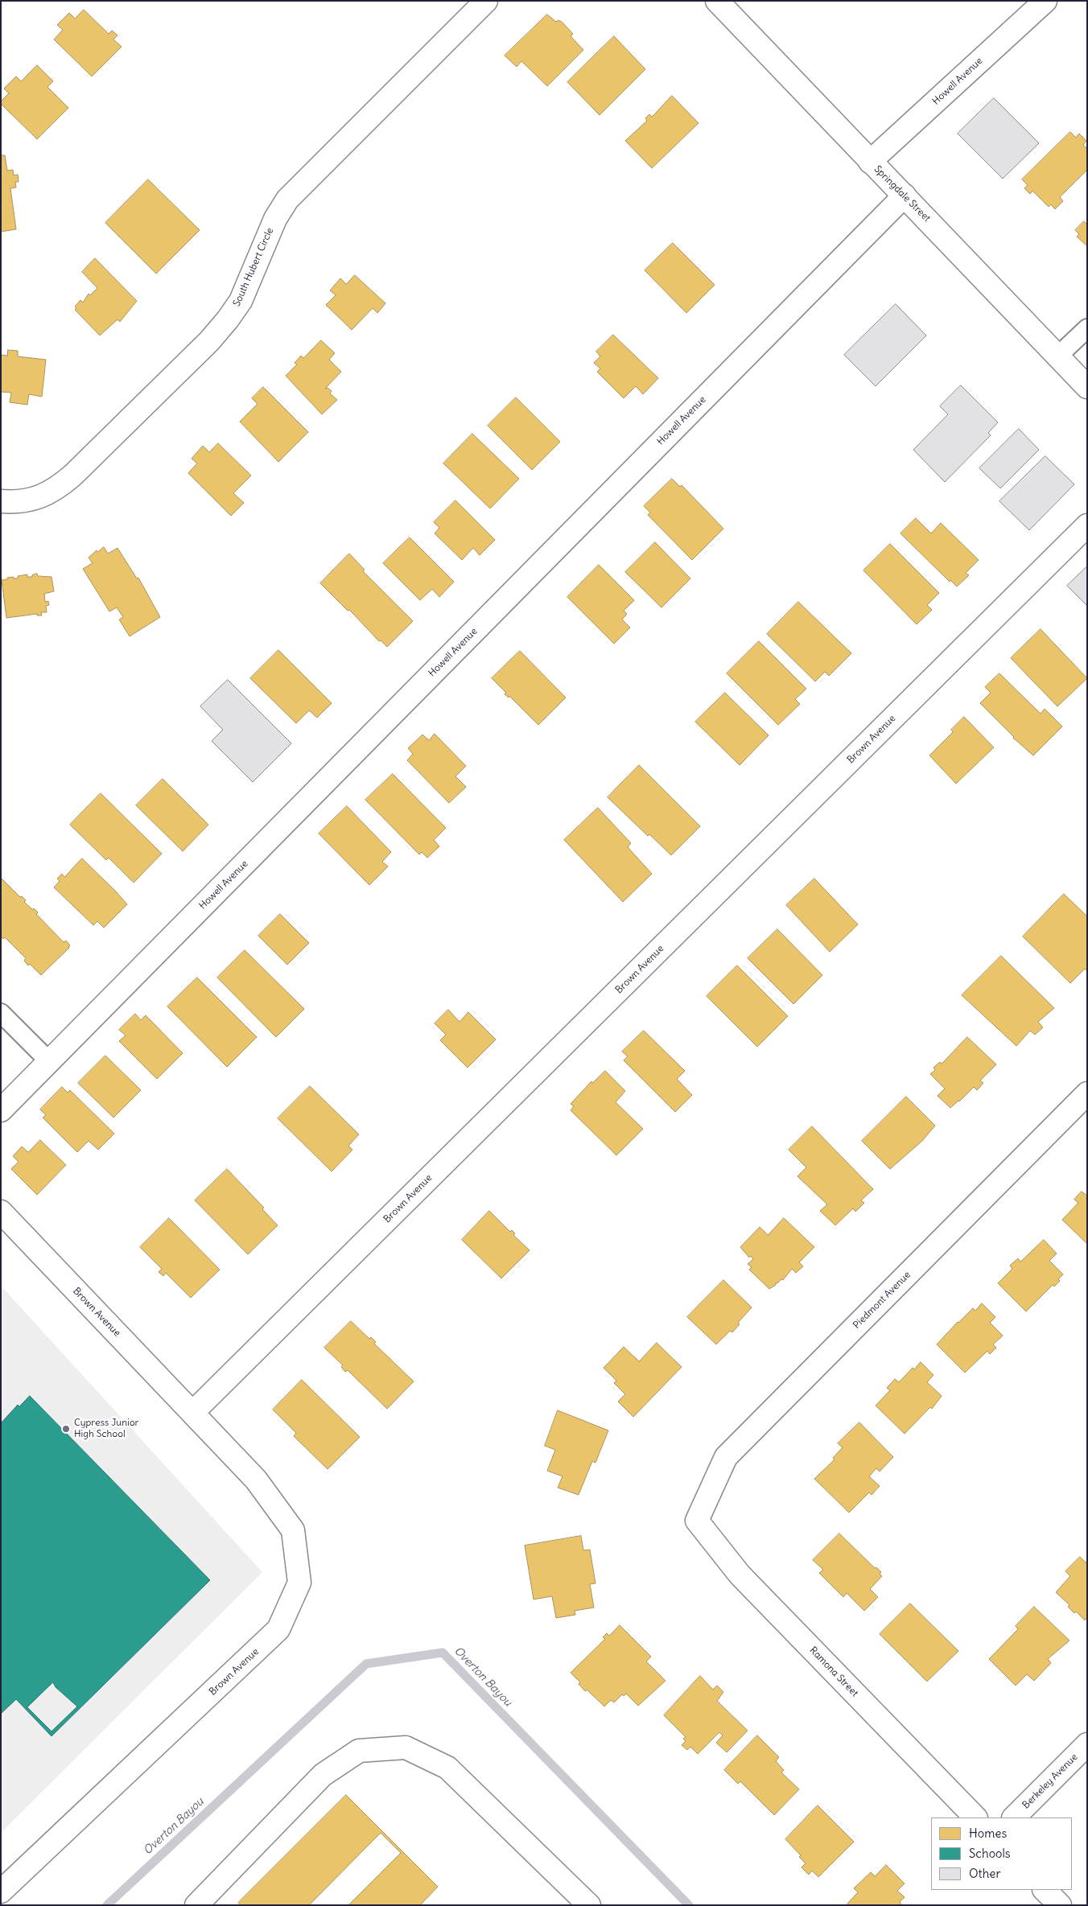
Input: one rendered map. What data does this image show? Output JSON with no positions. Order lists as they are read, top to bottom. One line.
{"streets":{"street":["Howell Avenue","Springdale Street","South Hubert Circle","Brown Avenue","Piedmont Avenue","Ramona Street","Berkeley Avenue"]},"crossings":[["Howell Avenue","Springdale Street"],["Piedmont Avenue","Ramona Street"]],"water":["Overton Bayou"],"places":["Cypress Junior High School"],"legend":["Homes","Schools","Other"]}
